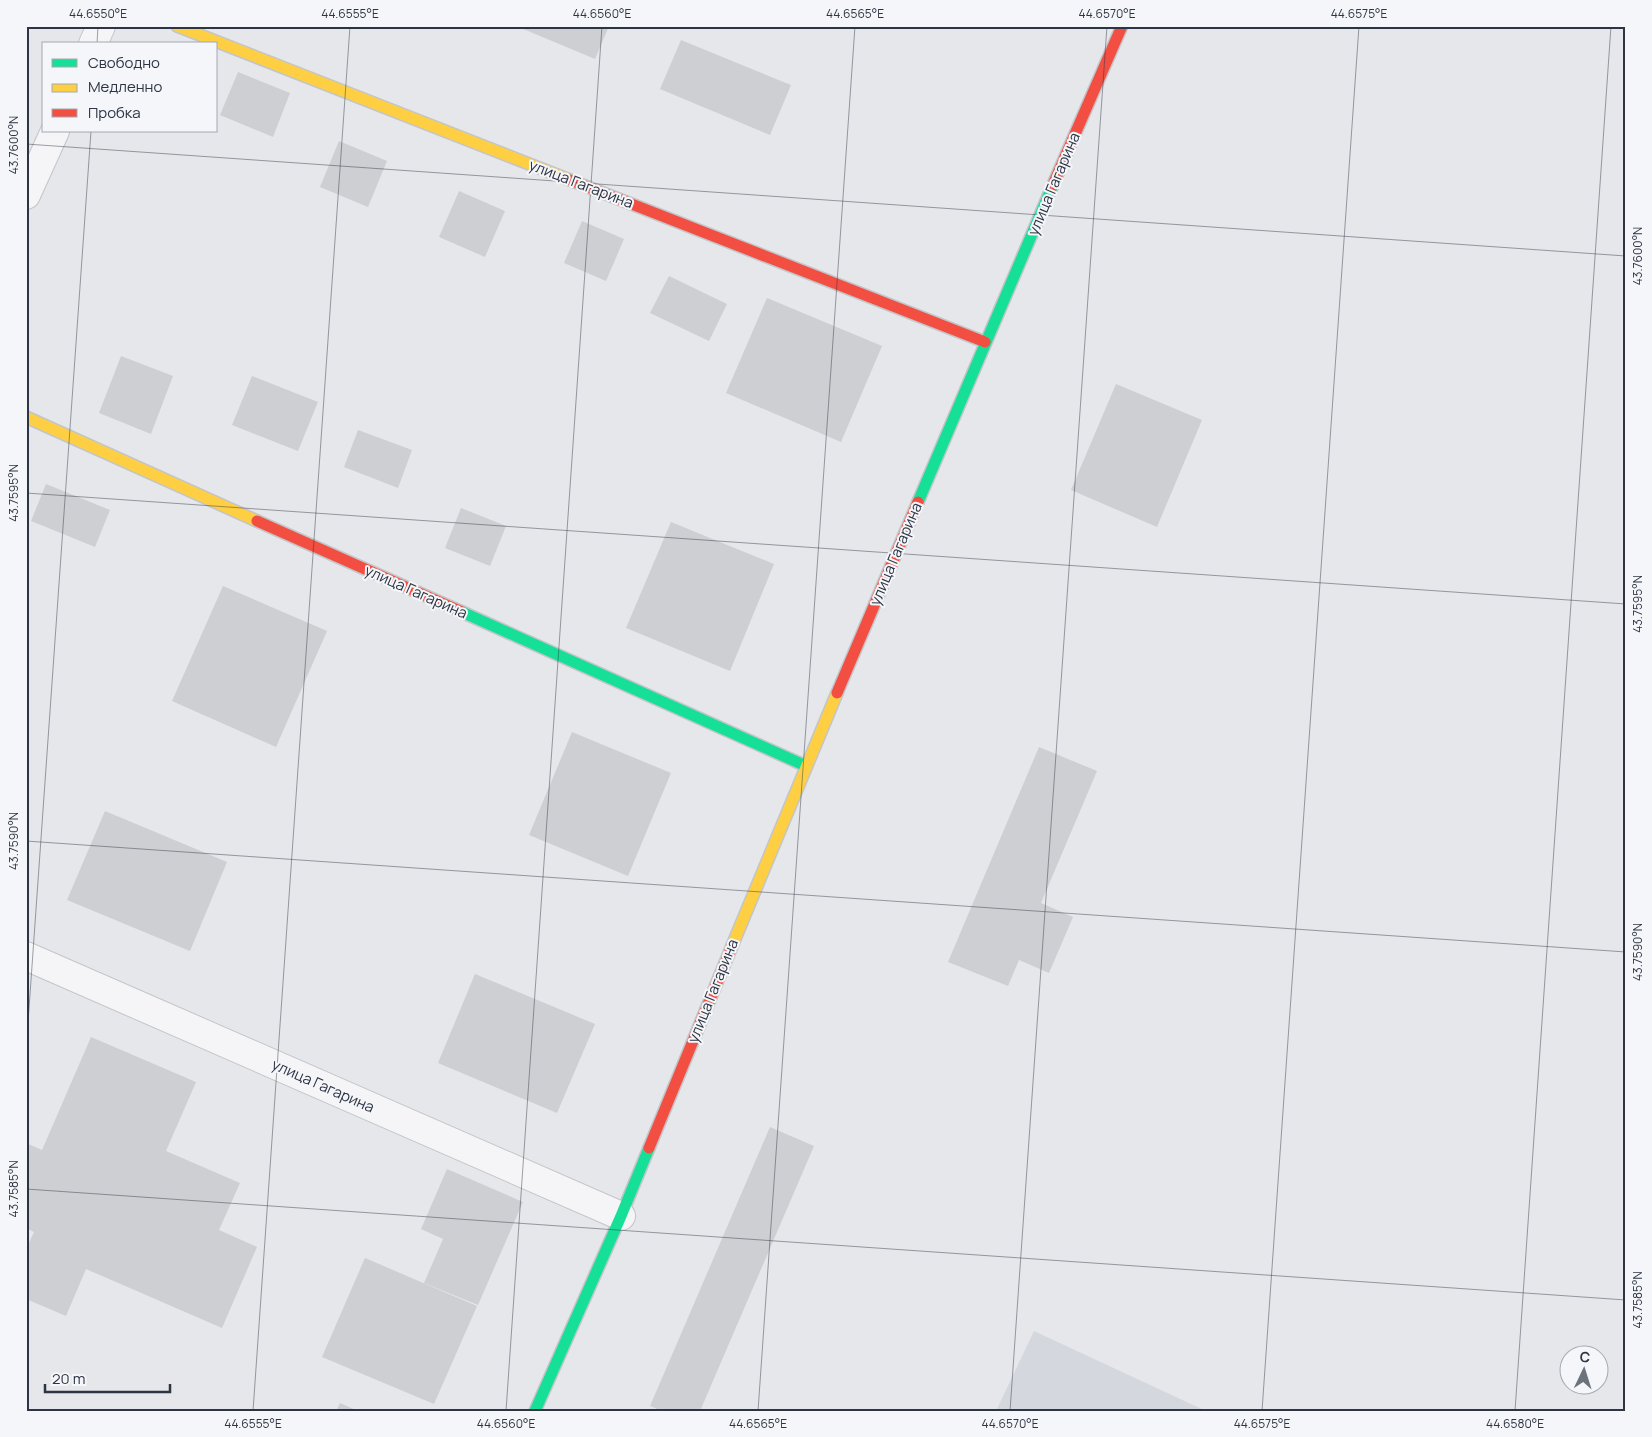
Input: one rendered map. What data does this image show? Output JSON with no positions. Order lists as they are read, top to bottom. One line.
{"streets":{"street":["улица Гагарина"]},"legend":["Свободно","Медленно","Пробка"],"scale_bar":"20 m","north":"top","coordinates":["44.6550°E","44.6555°E","44.6560°E","44.6565°E","44.6570°E","44.6575°E","43.7600°N","43.7595°N","43.7590°N","43.7585°N","44.6580°E"]}
